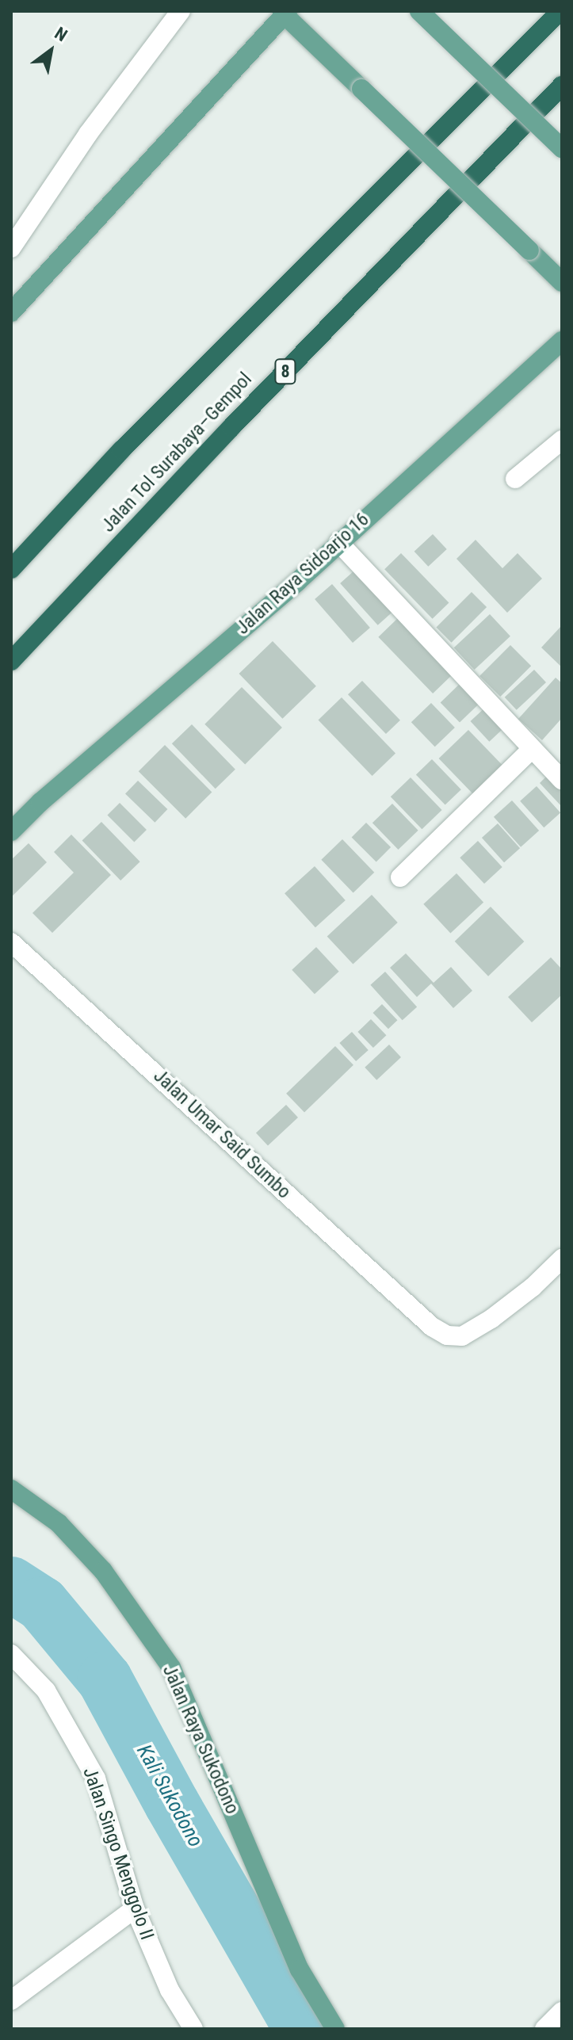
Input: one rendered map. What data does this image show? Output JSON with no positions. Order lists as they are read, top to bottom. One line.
{"streets":{"highway":["8","Jalan Tol Surabaya–Gempol"],"main road":["Jalan Raya Sidoarjo 16","Jalan Raya Sukodono"],"street":["Jalan Umar Said Sumbo","Jalan Singo Menggolo II"]},"water":["Kali Sukodono"],"north":"top right"}
